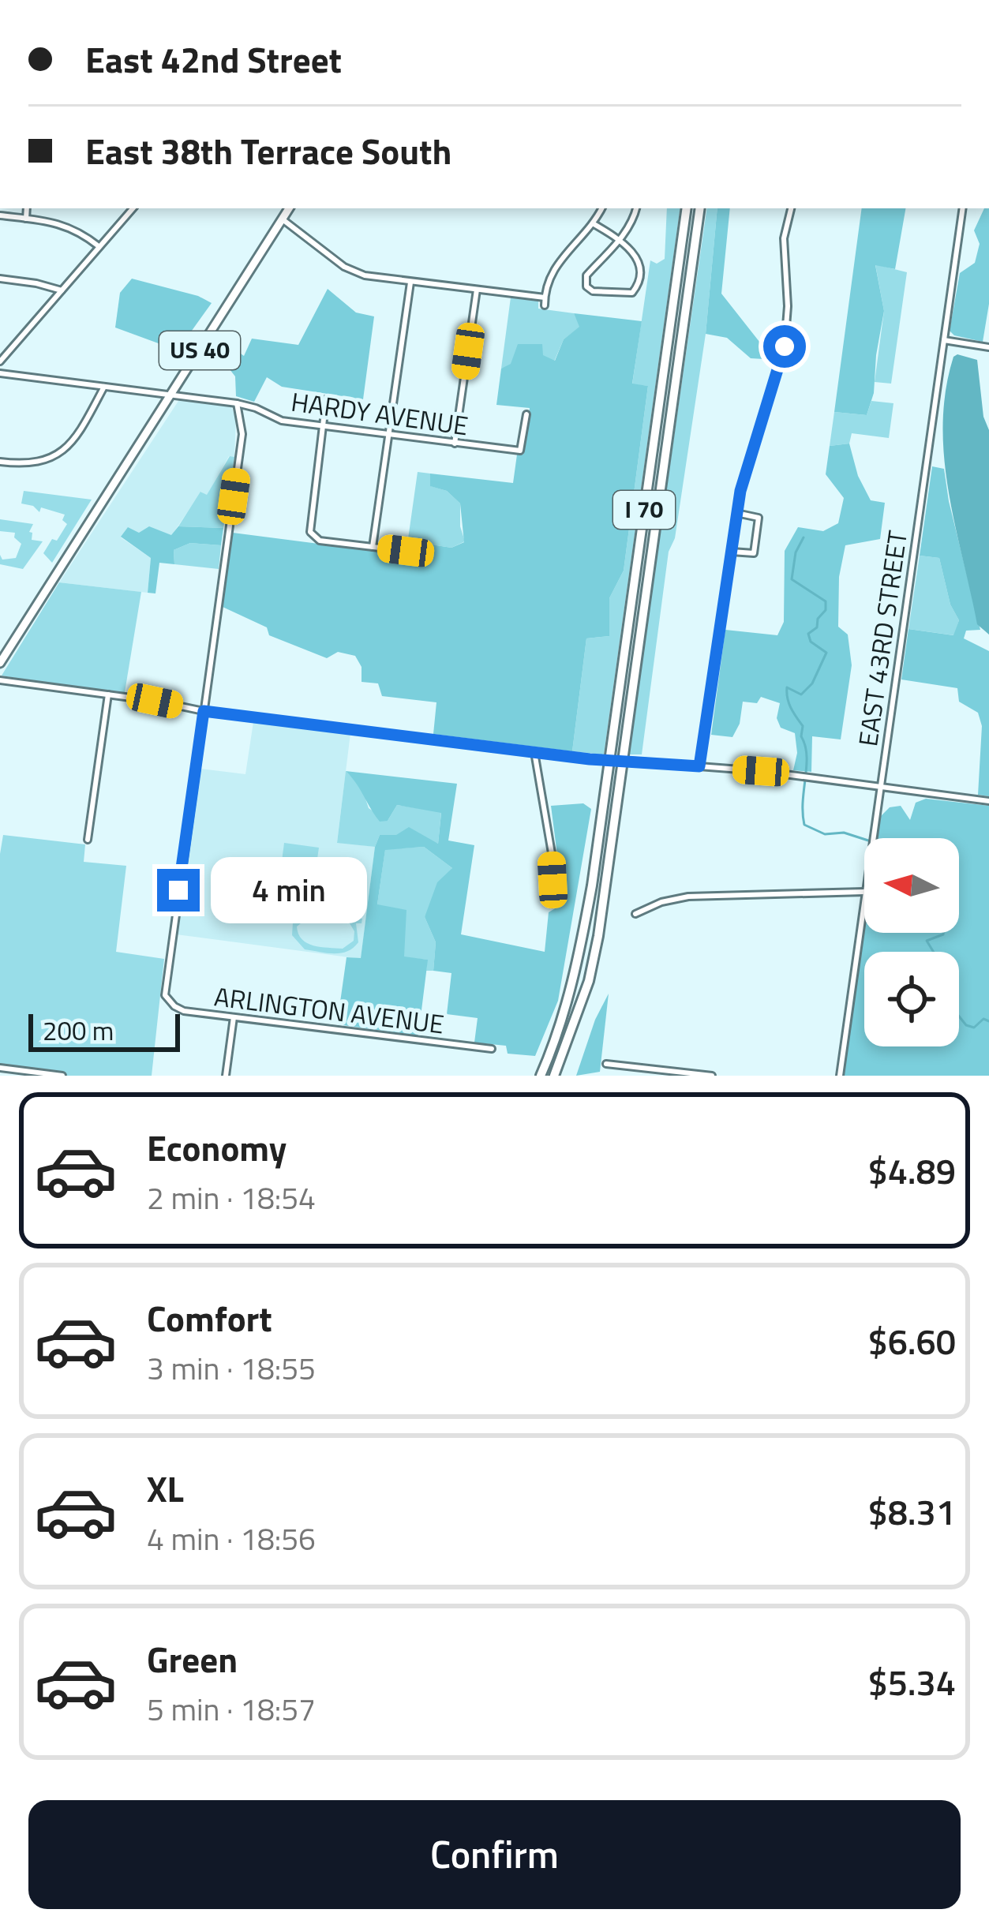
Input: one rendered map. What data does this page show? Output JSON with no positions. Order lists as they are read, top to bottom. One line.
{"streets":{"highway":["I 70"],"main road":["US 40"],"street":["HARDY AVENUE","EAST 43RD STREET","ARLINGTON AVENUE"]},"crossings":[["US 40","HARDY AVENUE"]],"scale_bar":"200 m","north":"left","page":{"banner":["East 42nd Street","East 38th Terrace South"],"bubble":"4 min","scale":"200 m","list":[{"name":"Economy","note":"2 min · 18:54","value":"$4.89"},{"name":"Comfort","note":"3 min · 18:55","value":"$6.60"},{"name":"XL","note":"4 min · 18:56","value":"$8.31"},{"name":"Green","note":"5 min · 18:57","value":"$5.34"}],"buttons":"Confirm"}}
